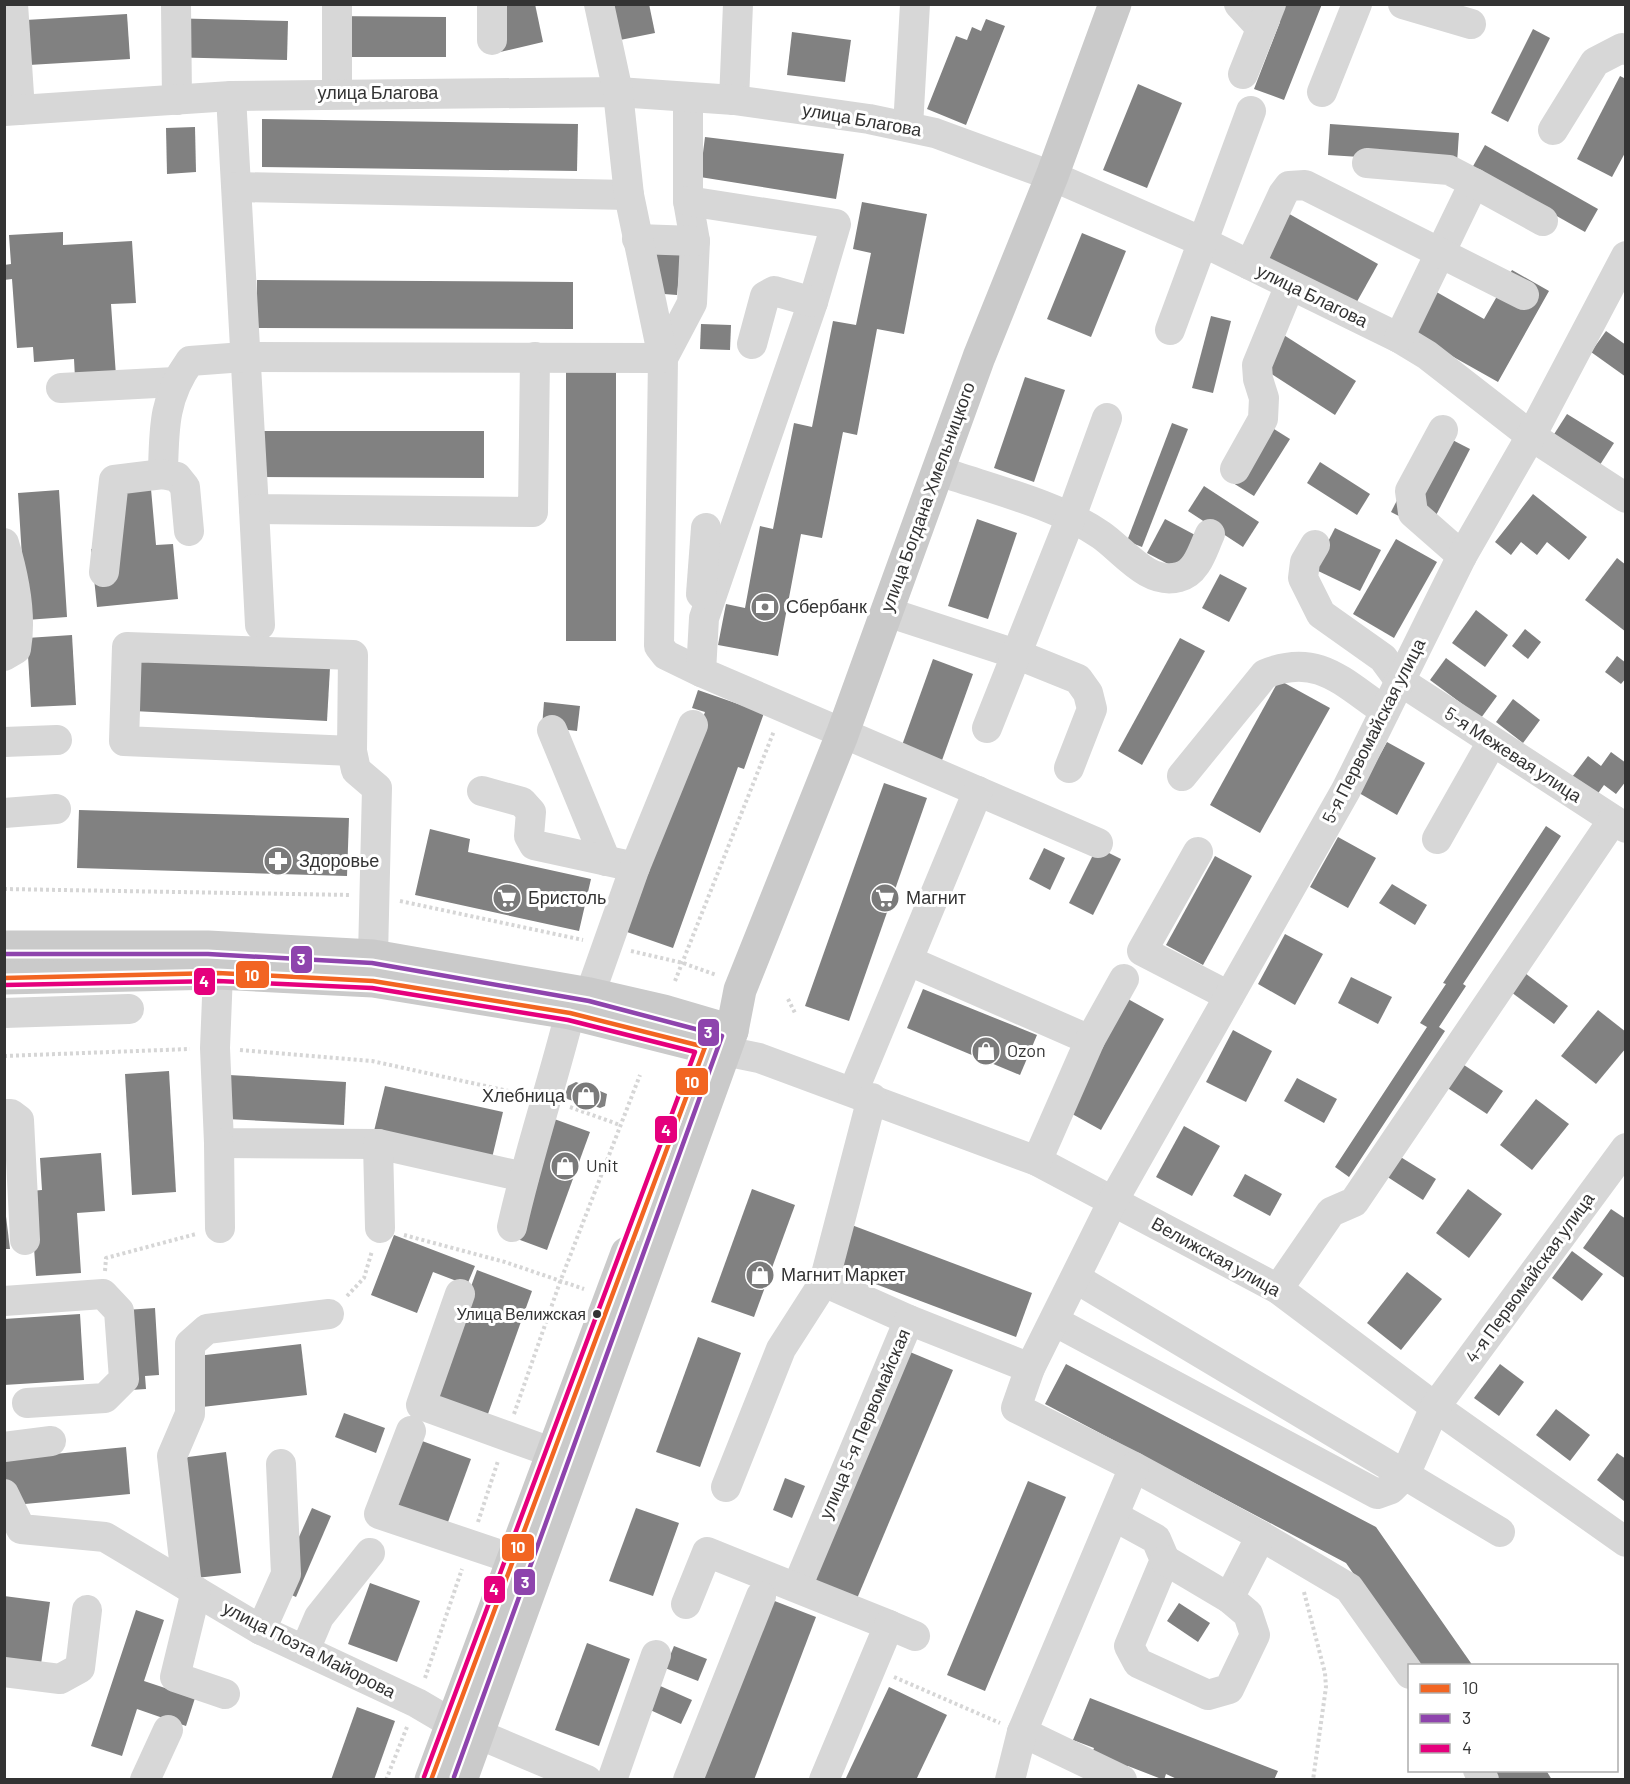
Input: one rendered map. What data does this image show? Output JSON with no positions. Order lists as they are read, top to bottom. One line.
{"streets":{"main road":["улица Богдана Хмельницкого","Велижская улица"],"street":["улица Благова","5-я Первомайская улица","5-я Межевая улица","4-я Первомайская улица","улица 5-я Первомайская","улица Поэта Майорова"]},"crossings":[["улица Благова","улица Богдана Хмельницкого"],["улица Благова","5-я Первомайская улица"],["улица Богдана Хмельницкого","Велижская улица"],["улица Богдана Хмельницкого","улица Поэта Майорова"],["5-я Первомайская улица","5-я Межевая улица"],["5-я Первомайская улица","Велижская улица"],["Велижская улица","4-я Первомайская улица"]],"places":{"bank":["Сбербанк"],"pharmacy":["Здоровье"],"supermarket":["Бристоль","Магнит"],"shop":["Ozon","Хлебница","Unit","Магнит Маркет"],"other":["Улица Велижская"]},"lines":["transit line 3","transit line 10","transit line 4"],"legend":["10","3","4"]}
